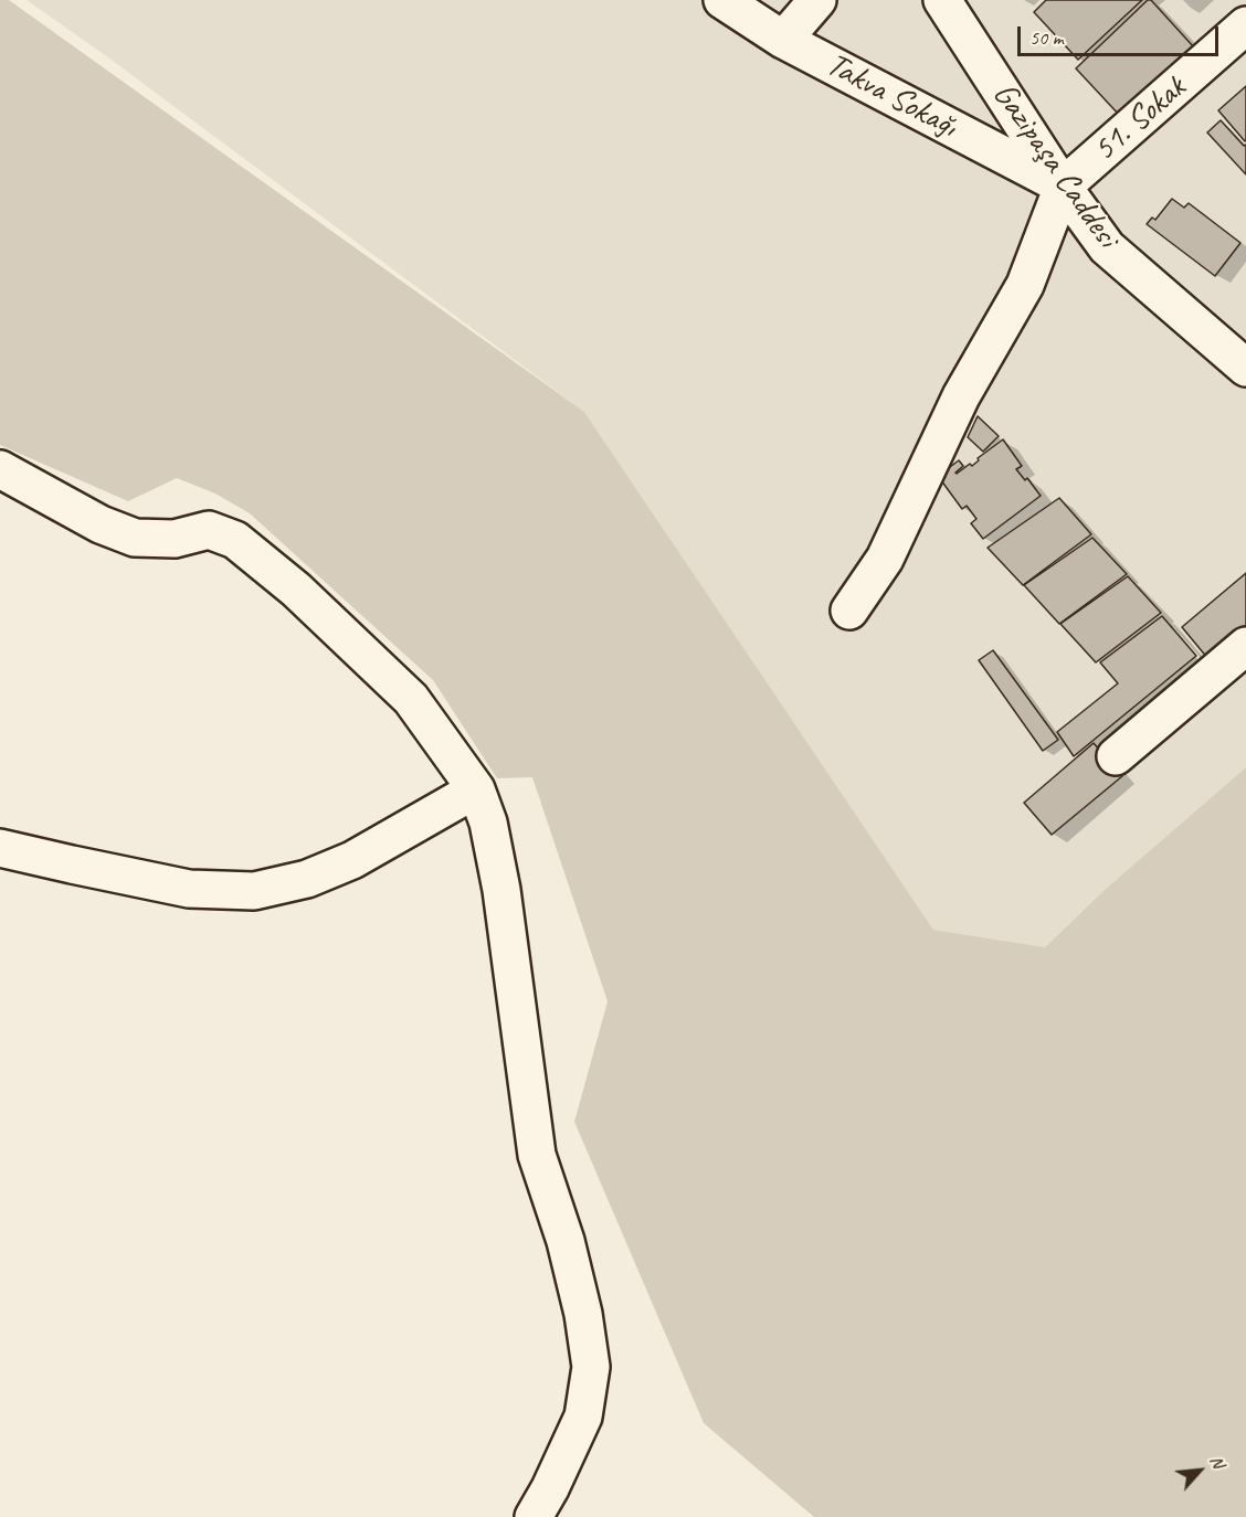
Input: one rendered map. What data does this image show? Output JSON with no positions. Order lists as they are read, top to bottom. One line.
{"streets":{"street":["Takva Sokağı","51. Sokak","Gazipaşa Caddesi"]},"crossings":[["Takva Sokağı","51. Sokak"],["Takva Sokağı","Gazipaşa Caddesi"],["51. Sokak","Gazipaşa Caddesi"]],"scale_bar":"50 m","north":"top right"}
